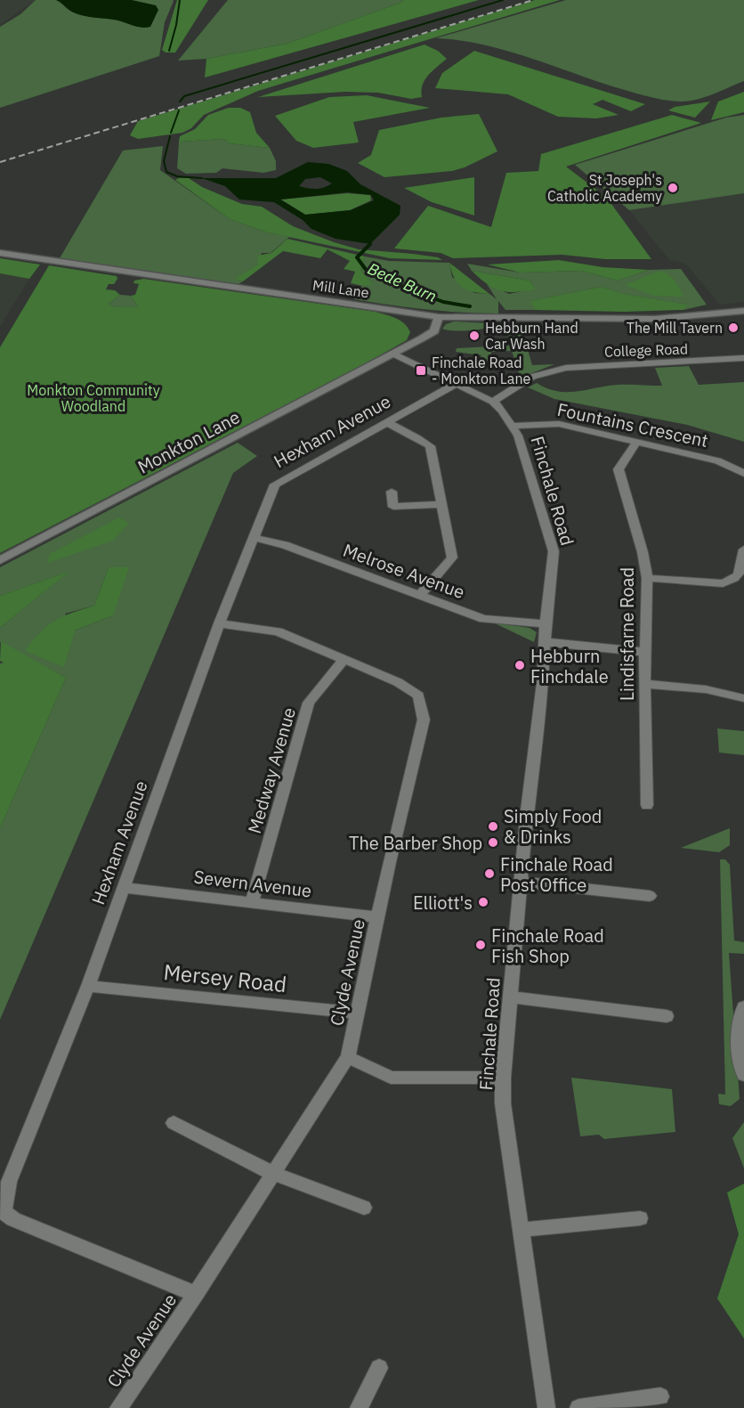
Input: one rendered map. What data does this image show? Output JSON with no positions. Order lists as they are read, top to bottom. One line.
{"streets":{"main road":["Mill Lane","Monkton Lane"],"street":["College Road","Fountains Crescent","Hexham Avenue","Finchale Road","Melrose Avenue","Lindisfarne Road","Medway Avenue","Severn Avenue","Clyde Avenue","Mersey Road"]},"crossings":[["Mill Lane","Monkton Lane"],["College Road","Finchale Road"],["Fountains Crescent","Finchale Road"],["Fountains Crescent","Lindisfarne Road"],["Hexham Avenue","Finchale Road"],["Hexham Avenue","Melrose Avenue"],["Hexham Avenue","Severn Avenue"],["Hexham Avenue","Clyde Avenue"],["Hexham Avenue","Mersey Road"],["Monkton Lane","Finchale Road"],["Finchale Road","Melrose Avenue"],["Medway Avenue","Severn Avenue"],["Medway Avenue","Clyde Avenue"],["Severn Avenue","Clyde Avenue"],["Clyde Avenue","Mersey Road"]],"water":["Bede Burn"],"parks":["Monkton Community Woodland"],"places":{"other":["St Joseph's Catholic Academy","The Mill Tavern","Hebburn Hand Car Wash","Hebburn Finchdale","Simply Food & Drinks","The Barber Shop","Finchale Road Post Office","Elliott's","Finchale Road Fish Shop"],"transit":["Finchale Road - Monkton Lane"]}}
